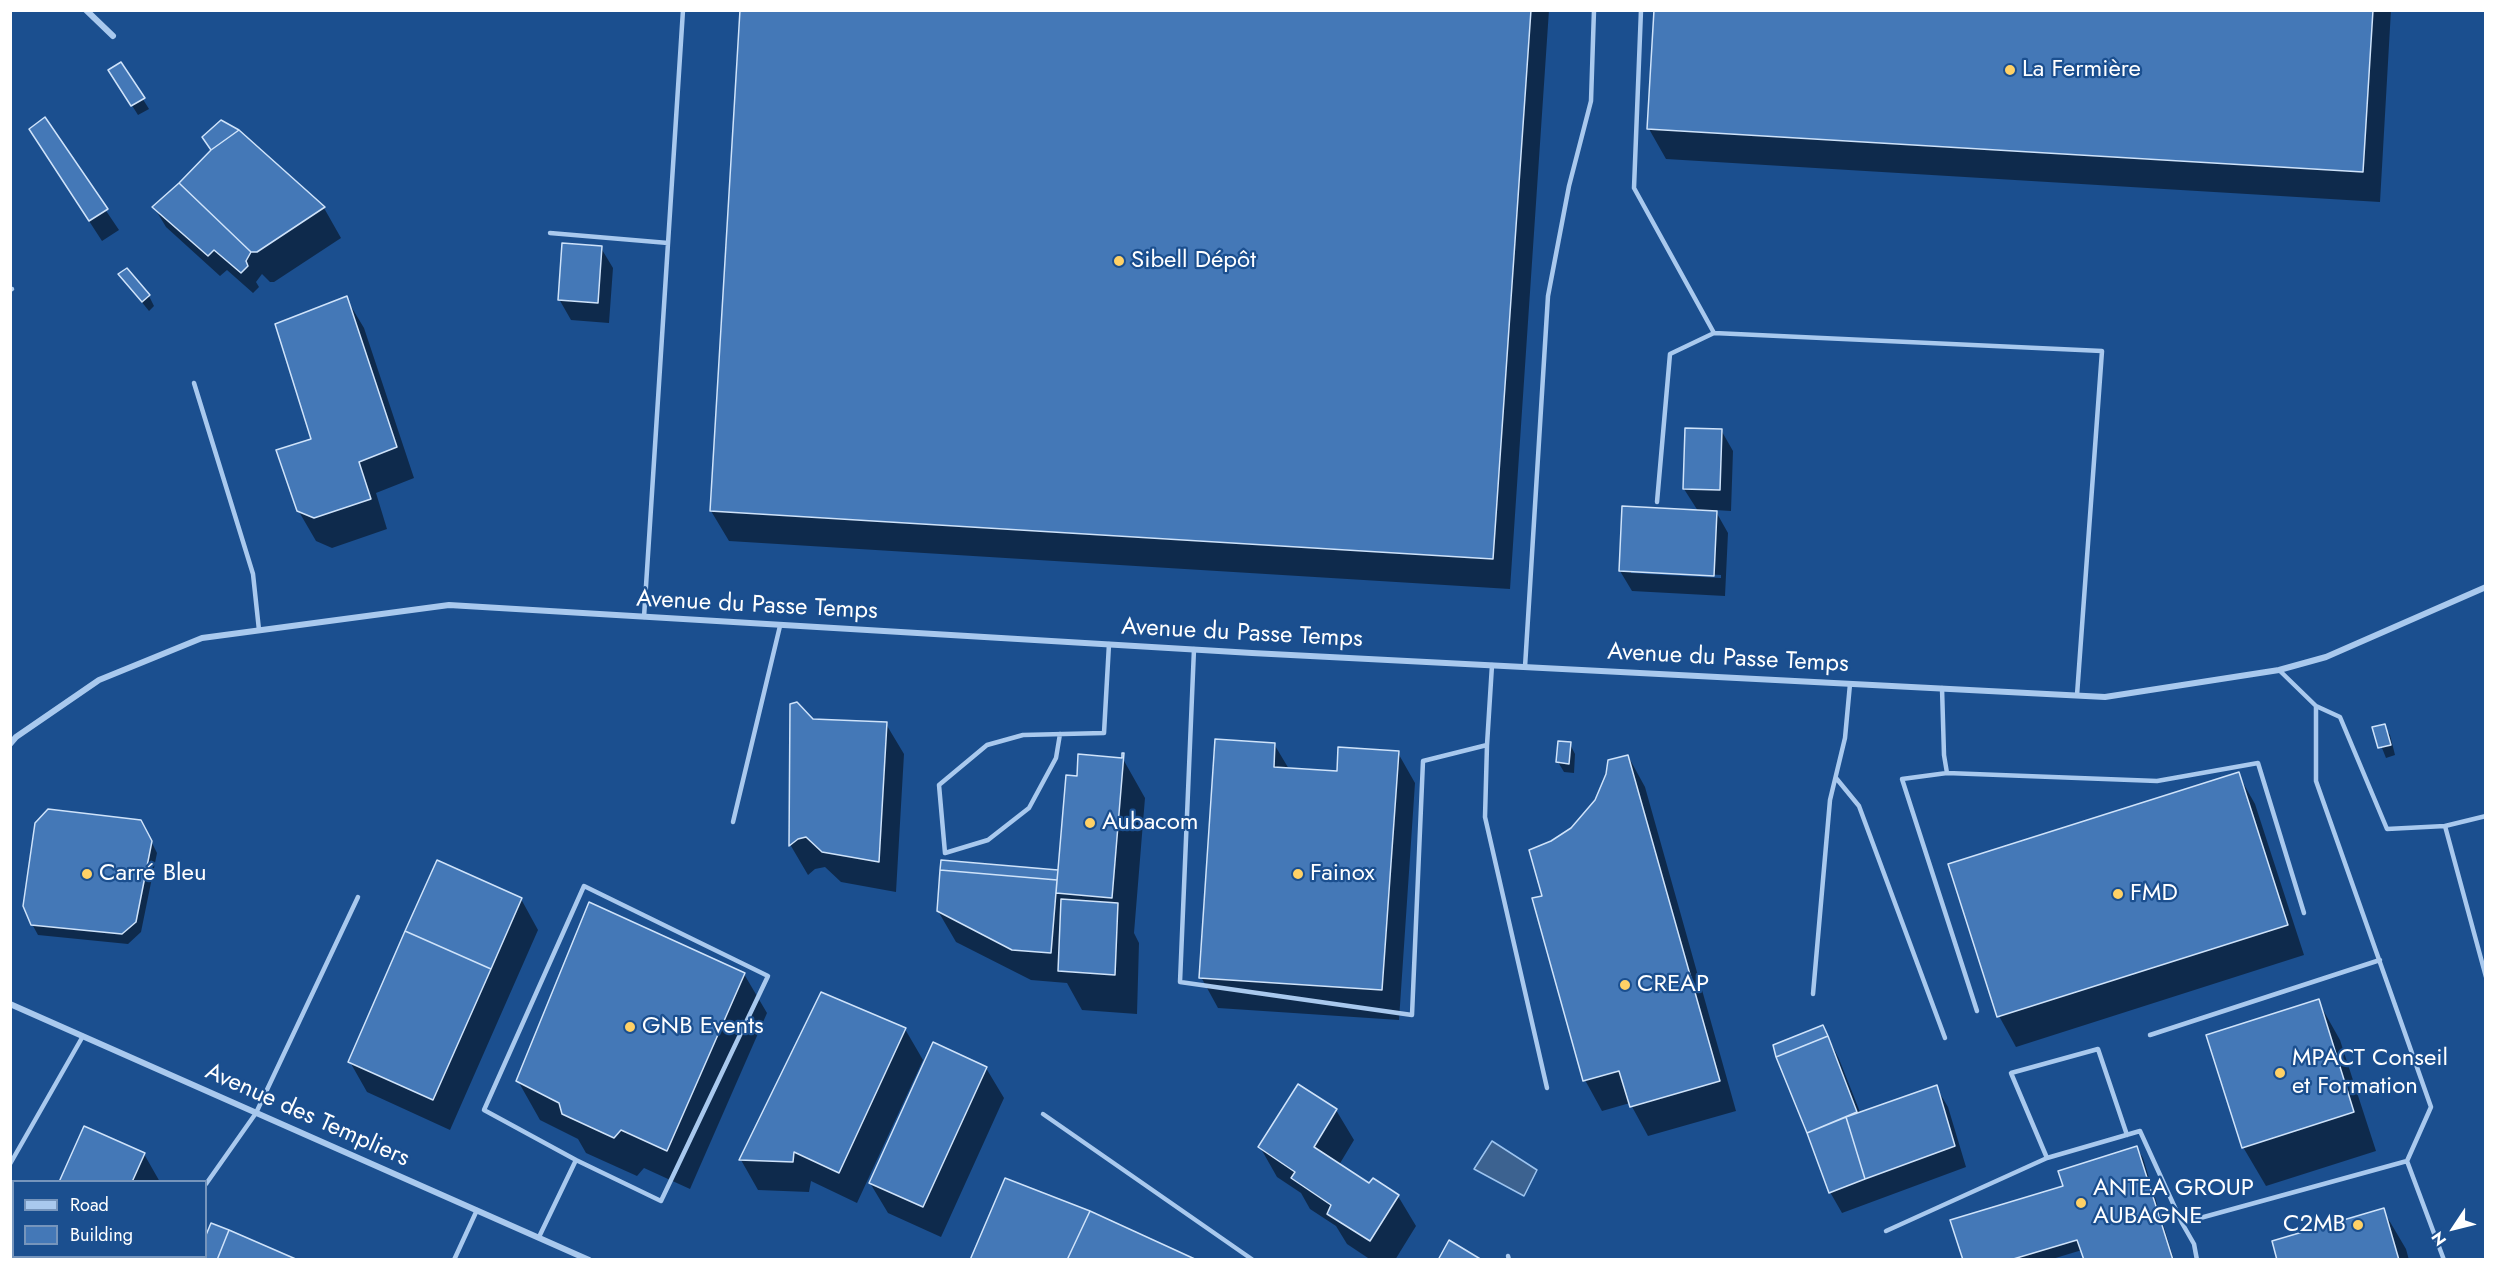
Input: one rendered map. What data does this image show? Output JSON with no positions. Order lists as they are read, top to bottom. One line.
{"streets":{"street":["Avenue du Passe Temps","Avenue des Templiers"]},"places":["La Fermière","Sibell Dépôt","Aubacom","Carré Bleu","Fainox","FMD","CREAP","GNB Events","MPACT Conseil et Formation","ANTEA GROUP AUBAGNE","C2MB"],"legend":["Road","Building"],"north":"bottom left"}
